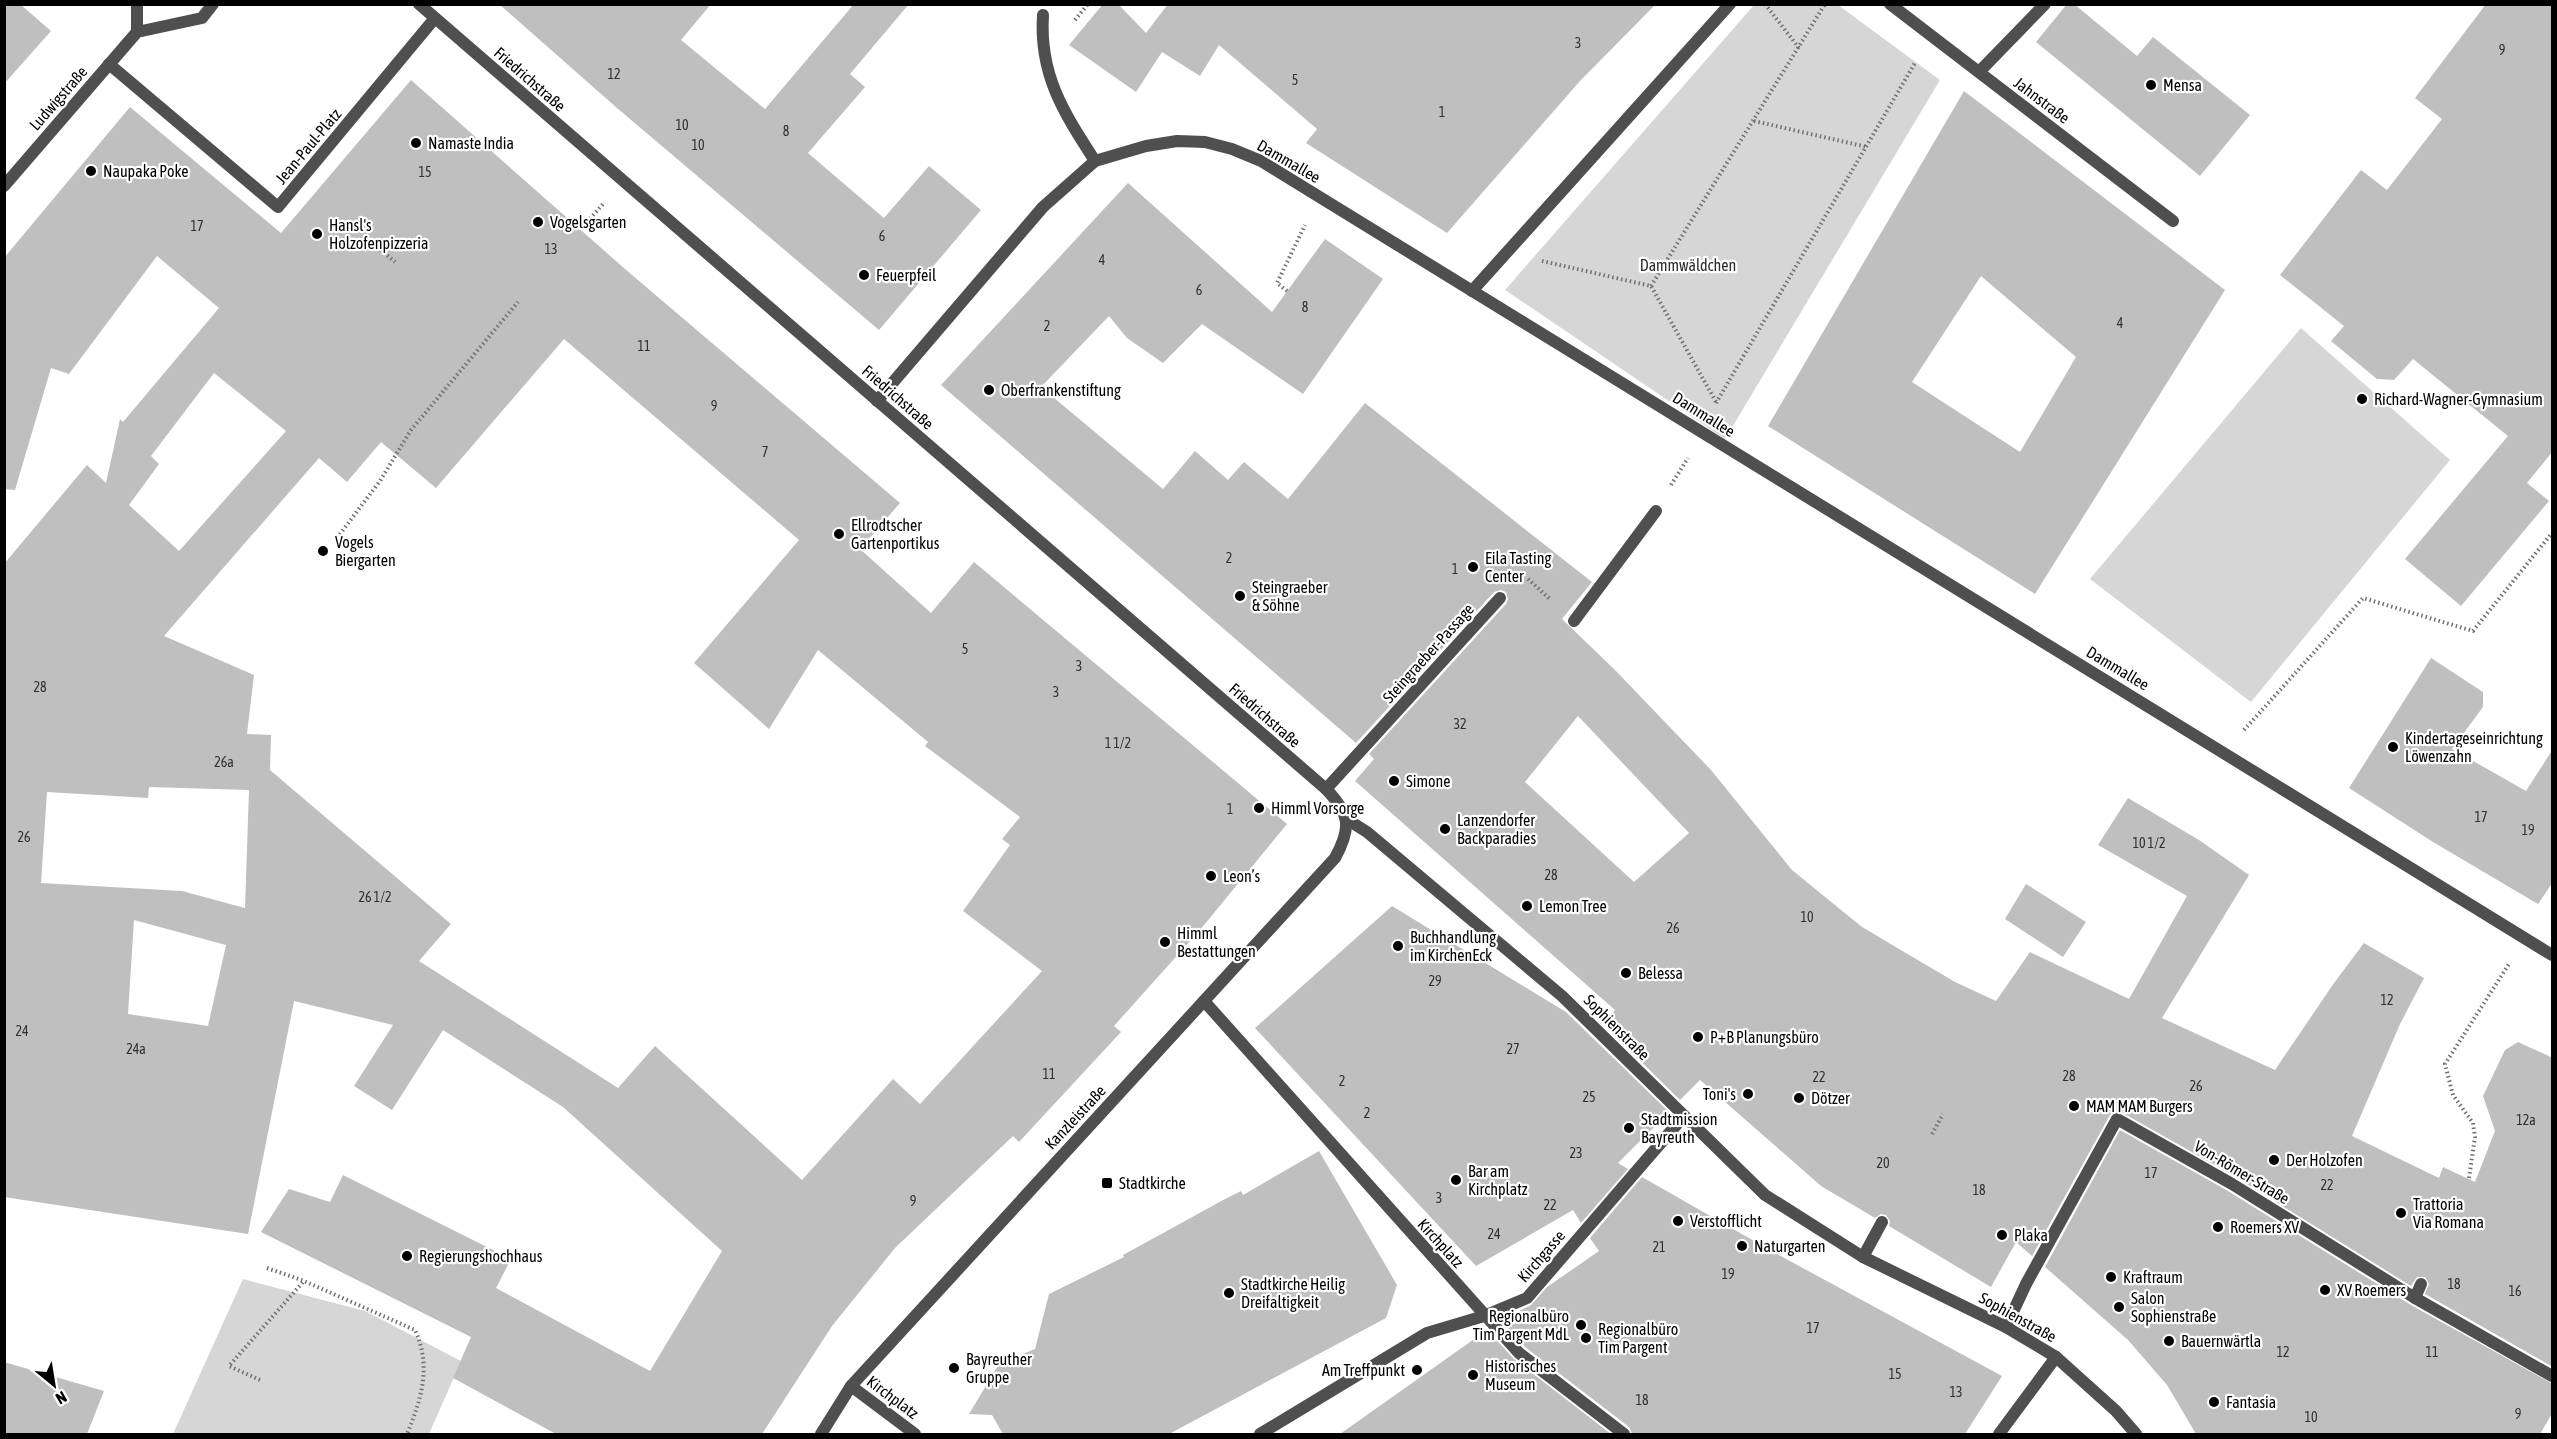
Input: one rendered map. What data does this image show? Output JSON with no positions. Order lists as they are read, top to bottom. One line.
{"streets":{"street":["Friedrichstraße","Ludwigstraße","Jahnstraße","Jean-Paul-Platz","Dammallee","Steingraeber-Passage","Sophienstraße","Kanzleistraße","Von-Römer-Straße","Kirchplatz","Kirchgasse"]},"crossings":[["Friedrichstraße","Jean-Paul-Platz"],["Friedrichstraße","Dammallee"],["Friedrichstraße","Steingraeber-Passage"],["Friedrichstraße","Sophienstraße"],["Friedrichstraße","Kanzleistraße"],["Ludwigstraße","Jean-Paul-Platz"],["Sophienstraße","Kanzleistraße"],["Sophienstraße","Von-Römer-Straße"],["Sophienstraße","Kirchgasse"],["Kanzleistraße","Kirchplatz"],["Kirchplatz","Kirchgasse"]],"parks":["Dammwäldchen"],"places":{"other":["Mensa","Namaste India","Naupaka Poke","Vogelsgarten","Hansl's Holzofenpizzeria","Feuerpfeil","Oberfrankenstiftung","Richard-Wagner-Gymnasium","Ellrodtscher Gartenportikus","Vogels Biergarten","Eila Tasting Center","Steingraeber & Söhne","Kindertageseinrichtung Löwenzahn","Simone","Himml Vorsorge","Lanzendorfer Backparadies","Leon’s","Lemon Tree","Himml Bestattungen","Buchhandlung im KirchenEck","Belessa","P+B Planungsbüro","Toni's","Dötzer","MAM MAM Burgers","Stadtmission Bayreuth","Der Holzofen","Bar am Kirchplatz","Trattoria Via Romana","Verstofflicht","Roemers XV","Plaka","Naturgarten","Regierungshochhaus","Kraftraum","XV Roemers","Stadtkirche Heilig Dreifaltigkeit","Salon Sophienstraße","Regionalbüro Tim Pargent MdL","Regionalbüro Tim Pargent","Bauernwärtla","Bayreuther Gruppe","Am Treffpunkt","Historisches Museum","Fantasia"],"transit":["Stadtkirche"]},"house_numbers":["3","9","12","5","1","10","8","10","15","17","6","13","4","6","8","4","2","11","9","7","2","1","5","3","28","3","32","1 1/2","26a","1","17","19","26","10 1/2","28","26 1/2","10","26","29","12","24","24a","27","11","28","22","2","26","25","2","12a","23","20","17","22","18","3","9","22","24","21","19","18","16","17","12","11","15","13","18","9","10"],"north":"bottom right"}
